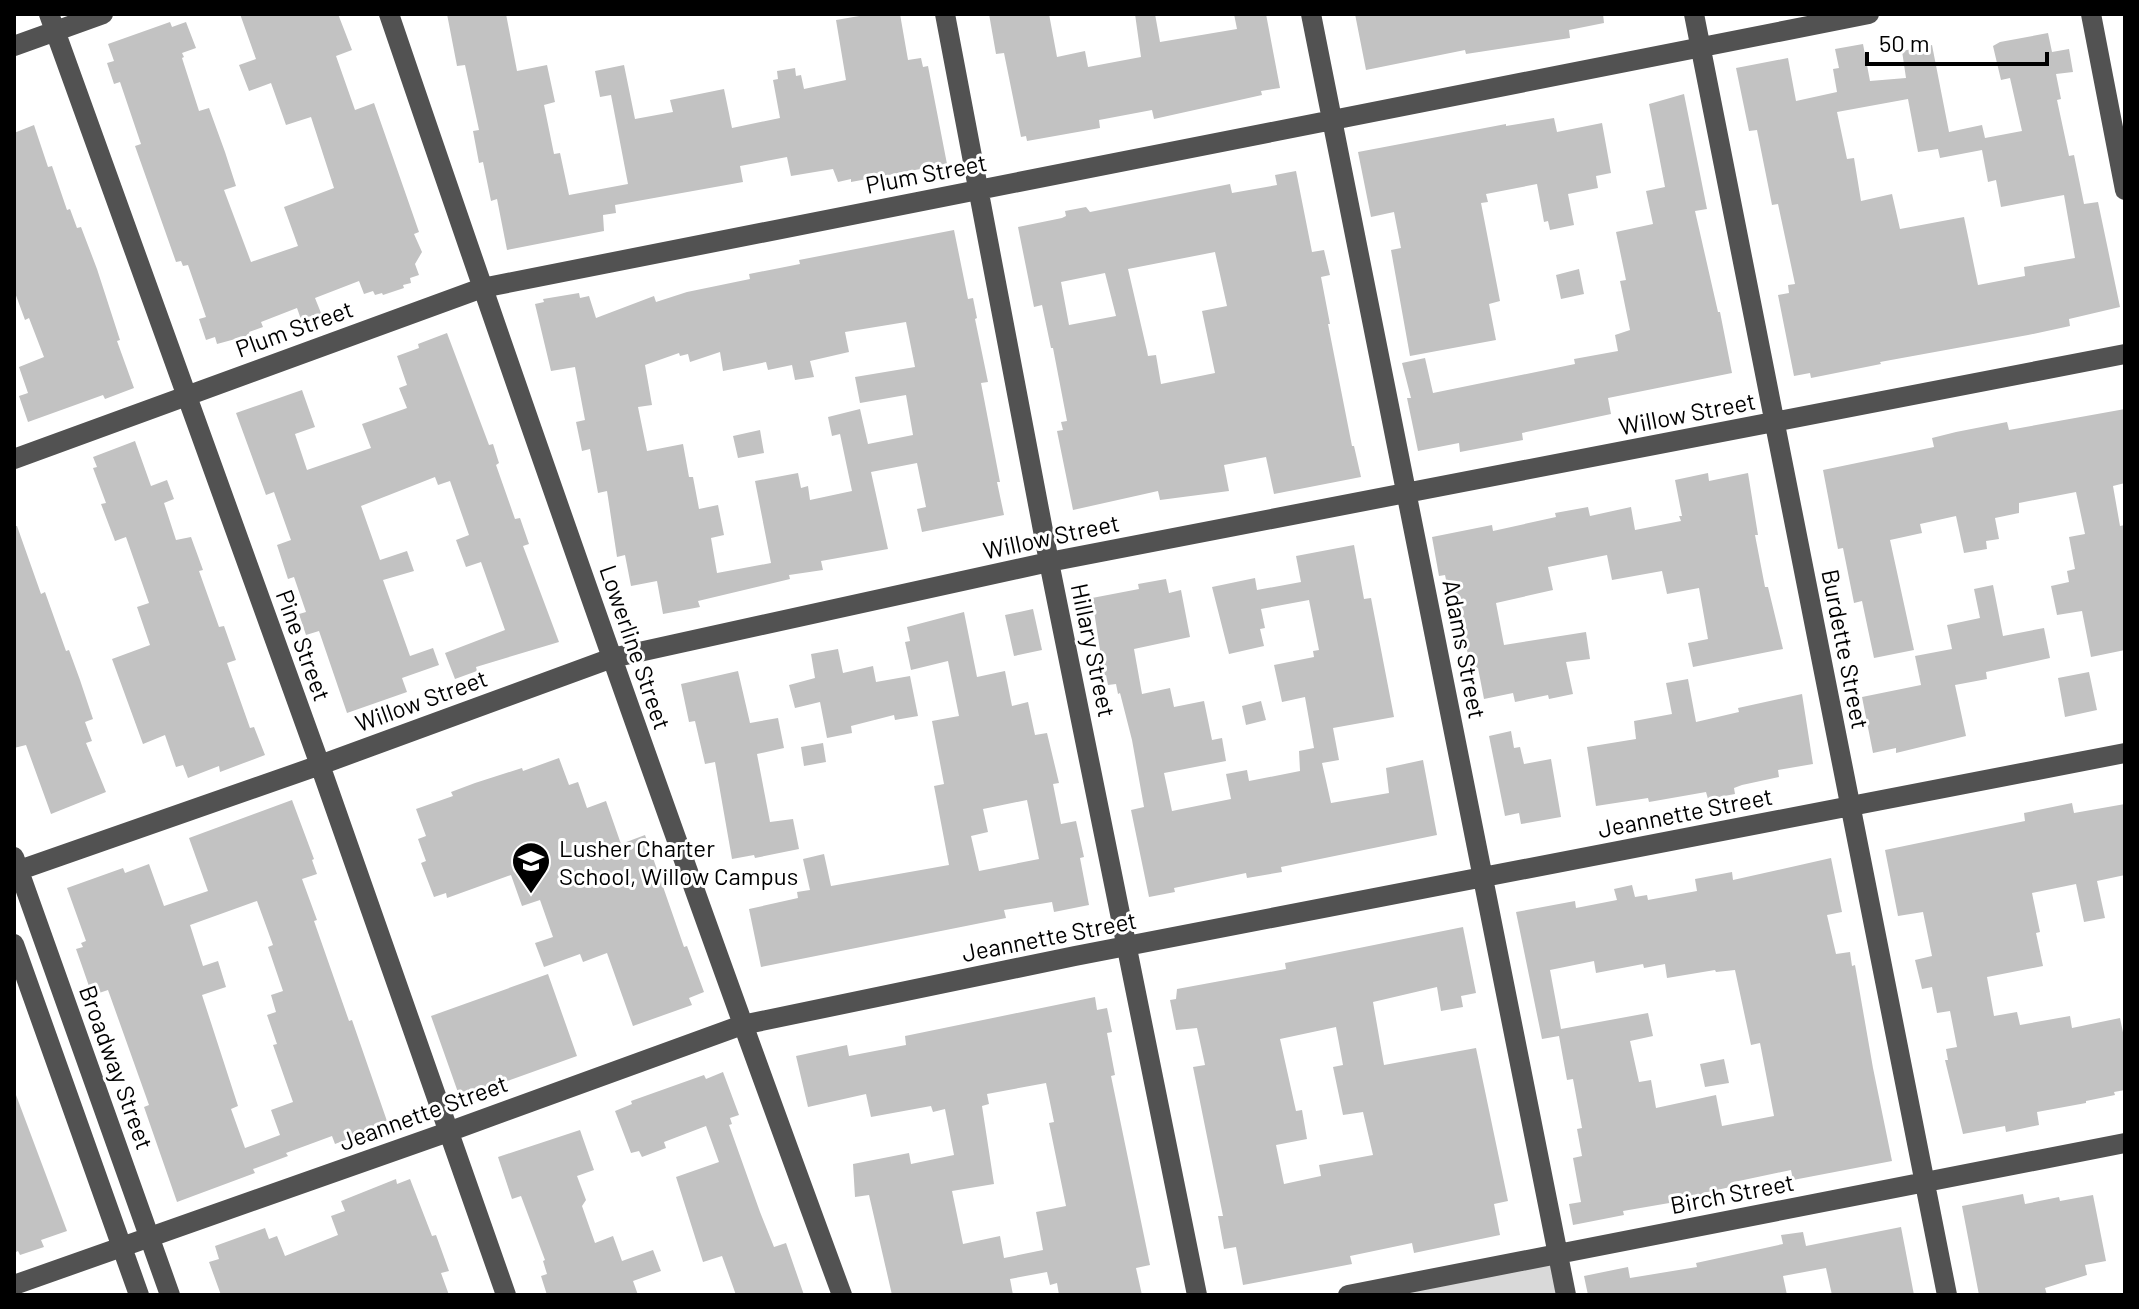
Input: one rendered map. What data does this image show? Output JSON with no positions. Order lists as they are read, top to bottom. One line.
{"streets":{"street":["Plum Street","Willow Street","Pine Street","Lowerline Street","Adams Street","Burdette Street","Hillary Street","Jeannette Street","Broadway Street","Birch Street"]},"crossings":[["Plum Street","Pine Street"],["Plum Street","Lowerline Street"],["Plum Street","Adams Street"],["Plum Street","Burdette Street"],["Plum Street","Hillary Street"],["Willow Street","Pine Street"],["Willow Street","Lowerline Street"],["Willow Street","Adams Street"],["Willow Street","Burdette Street"],["Willow Street","Hillary Street"],["Willow Street","Broadway Street"],["Pine Street","Jeannette Street"],["Lowerline Street","Jeannette Street"],["Adams Street","Jeannette Street"],["Adams Street","Birch Street"],["Burdette Street","Jeannette Street"],["Burdette Street","Birch Street"],["Hillary Street","Jeannette Street"],["Jeannette Street","Broadway Street"]],"places":{"school or university":["Lusher Charter School, Willow Campus"]},"scale_bar":"50 m"}
